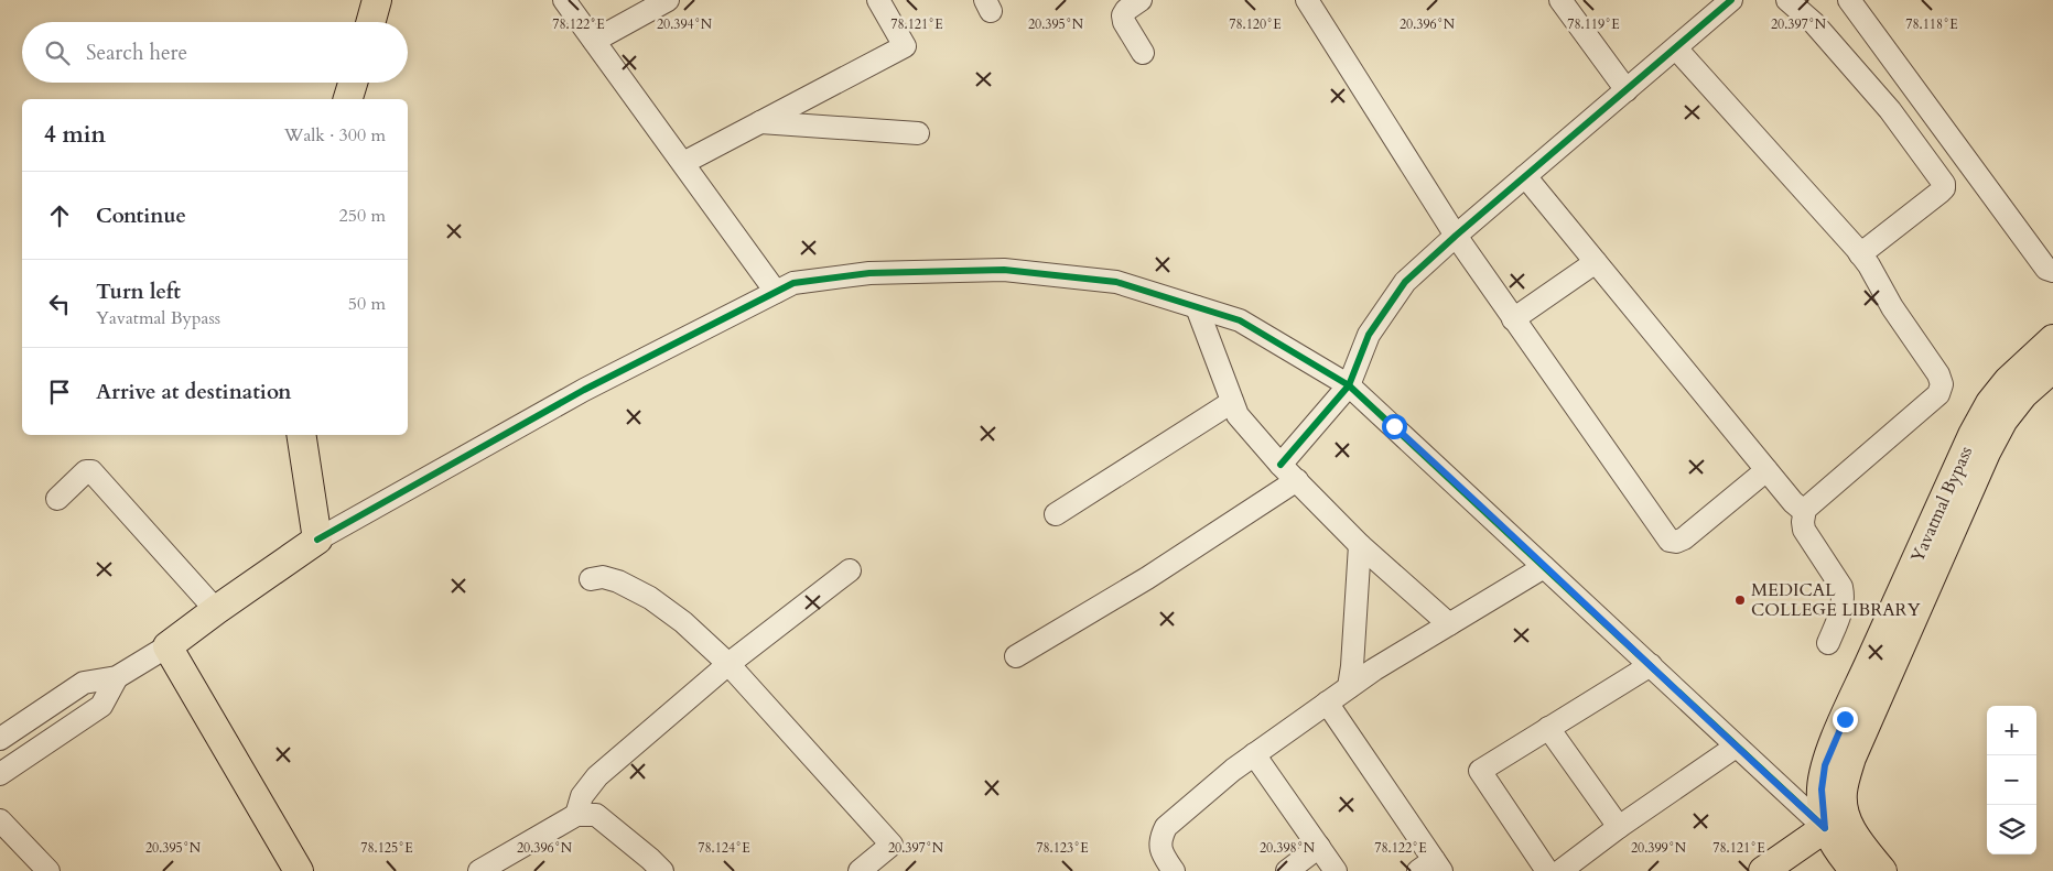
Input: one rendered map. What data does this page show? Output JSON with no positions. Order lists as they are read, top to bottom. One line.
{"streets":{"main road":["Yavatmal Bypass"]},"places":["MEDICAL COLLEGE LIBRARY"],"page":{"search":"Search here","heading":["4 min","Walk · 300 m"],"list":[["Continue","250 m"],["Turn left","Yavatmal Bypass","50 m"],"Arrive at destination"],"map_buttons":["+","−"]},"coordinates":["20.394°N","20.395°N","20.396°N","20.397°N","78.122°E","78.121°E","78.120°E","78.119°E","78.118°E","78.125°E","78.124°E","78.123°E","20.398°N","20.399°N"]}
